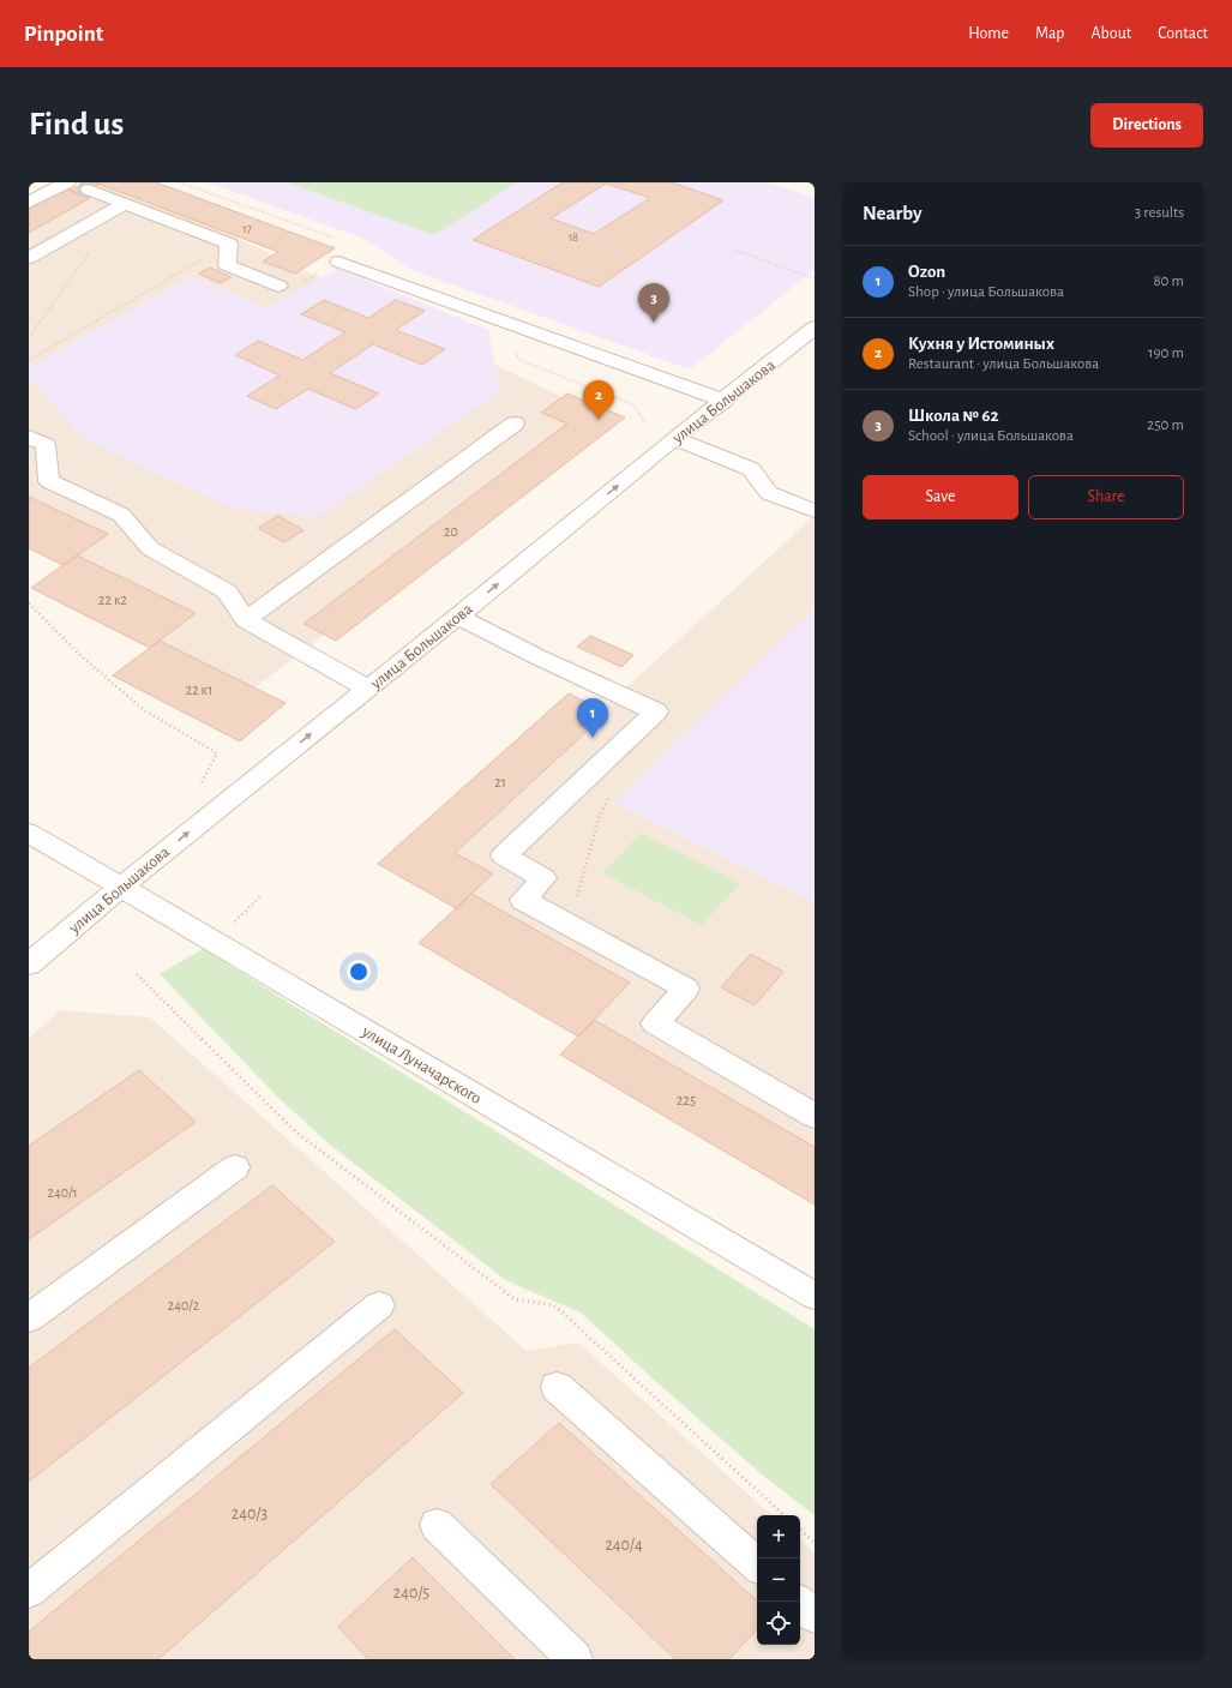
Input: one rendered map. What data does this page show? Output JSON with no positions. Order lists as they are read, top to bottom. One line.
{"streets":{"street":["улица Большакова","улица Луначарского"]},"crossings":[["улица Большакова","улица Луначарского"]],"house_numbers":["17","18","20","22 к2","22 к1","21","225","240/1","240/2","240/3","240/4","240/5"],"page":{"header":"Pinpoint","nav":["Home","Map","About","Contact"],"buttons":["Directions",["Save","Share"]],"title":"Find us","heading":["Nearby","3 results"],"list":[{"mark":"1","name":"Ozon","note":"Shop · улица Большакова","value":"80 m"},{"mark":"2","name":"Кухня у Истоминых","note":"Restaurant · улица Большакова","value":"190 m"},{"mark":"3","name":"Школа № 62","note":"School · улица Большакова","value":"250 m"}],"pins":["3","2","1"],"map_buttons":["+","−"]}}
